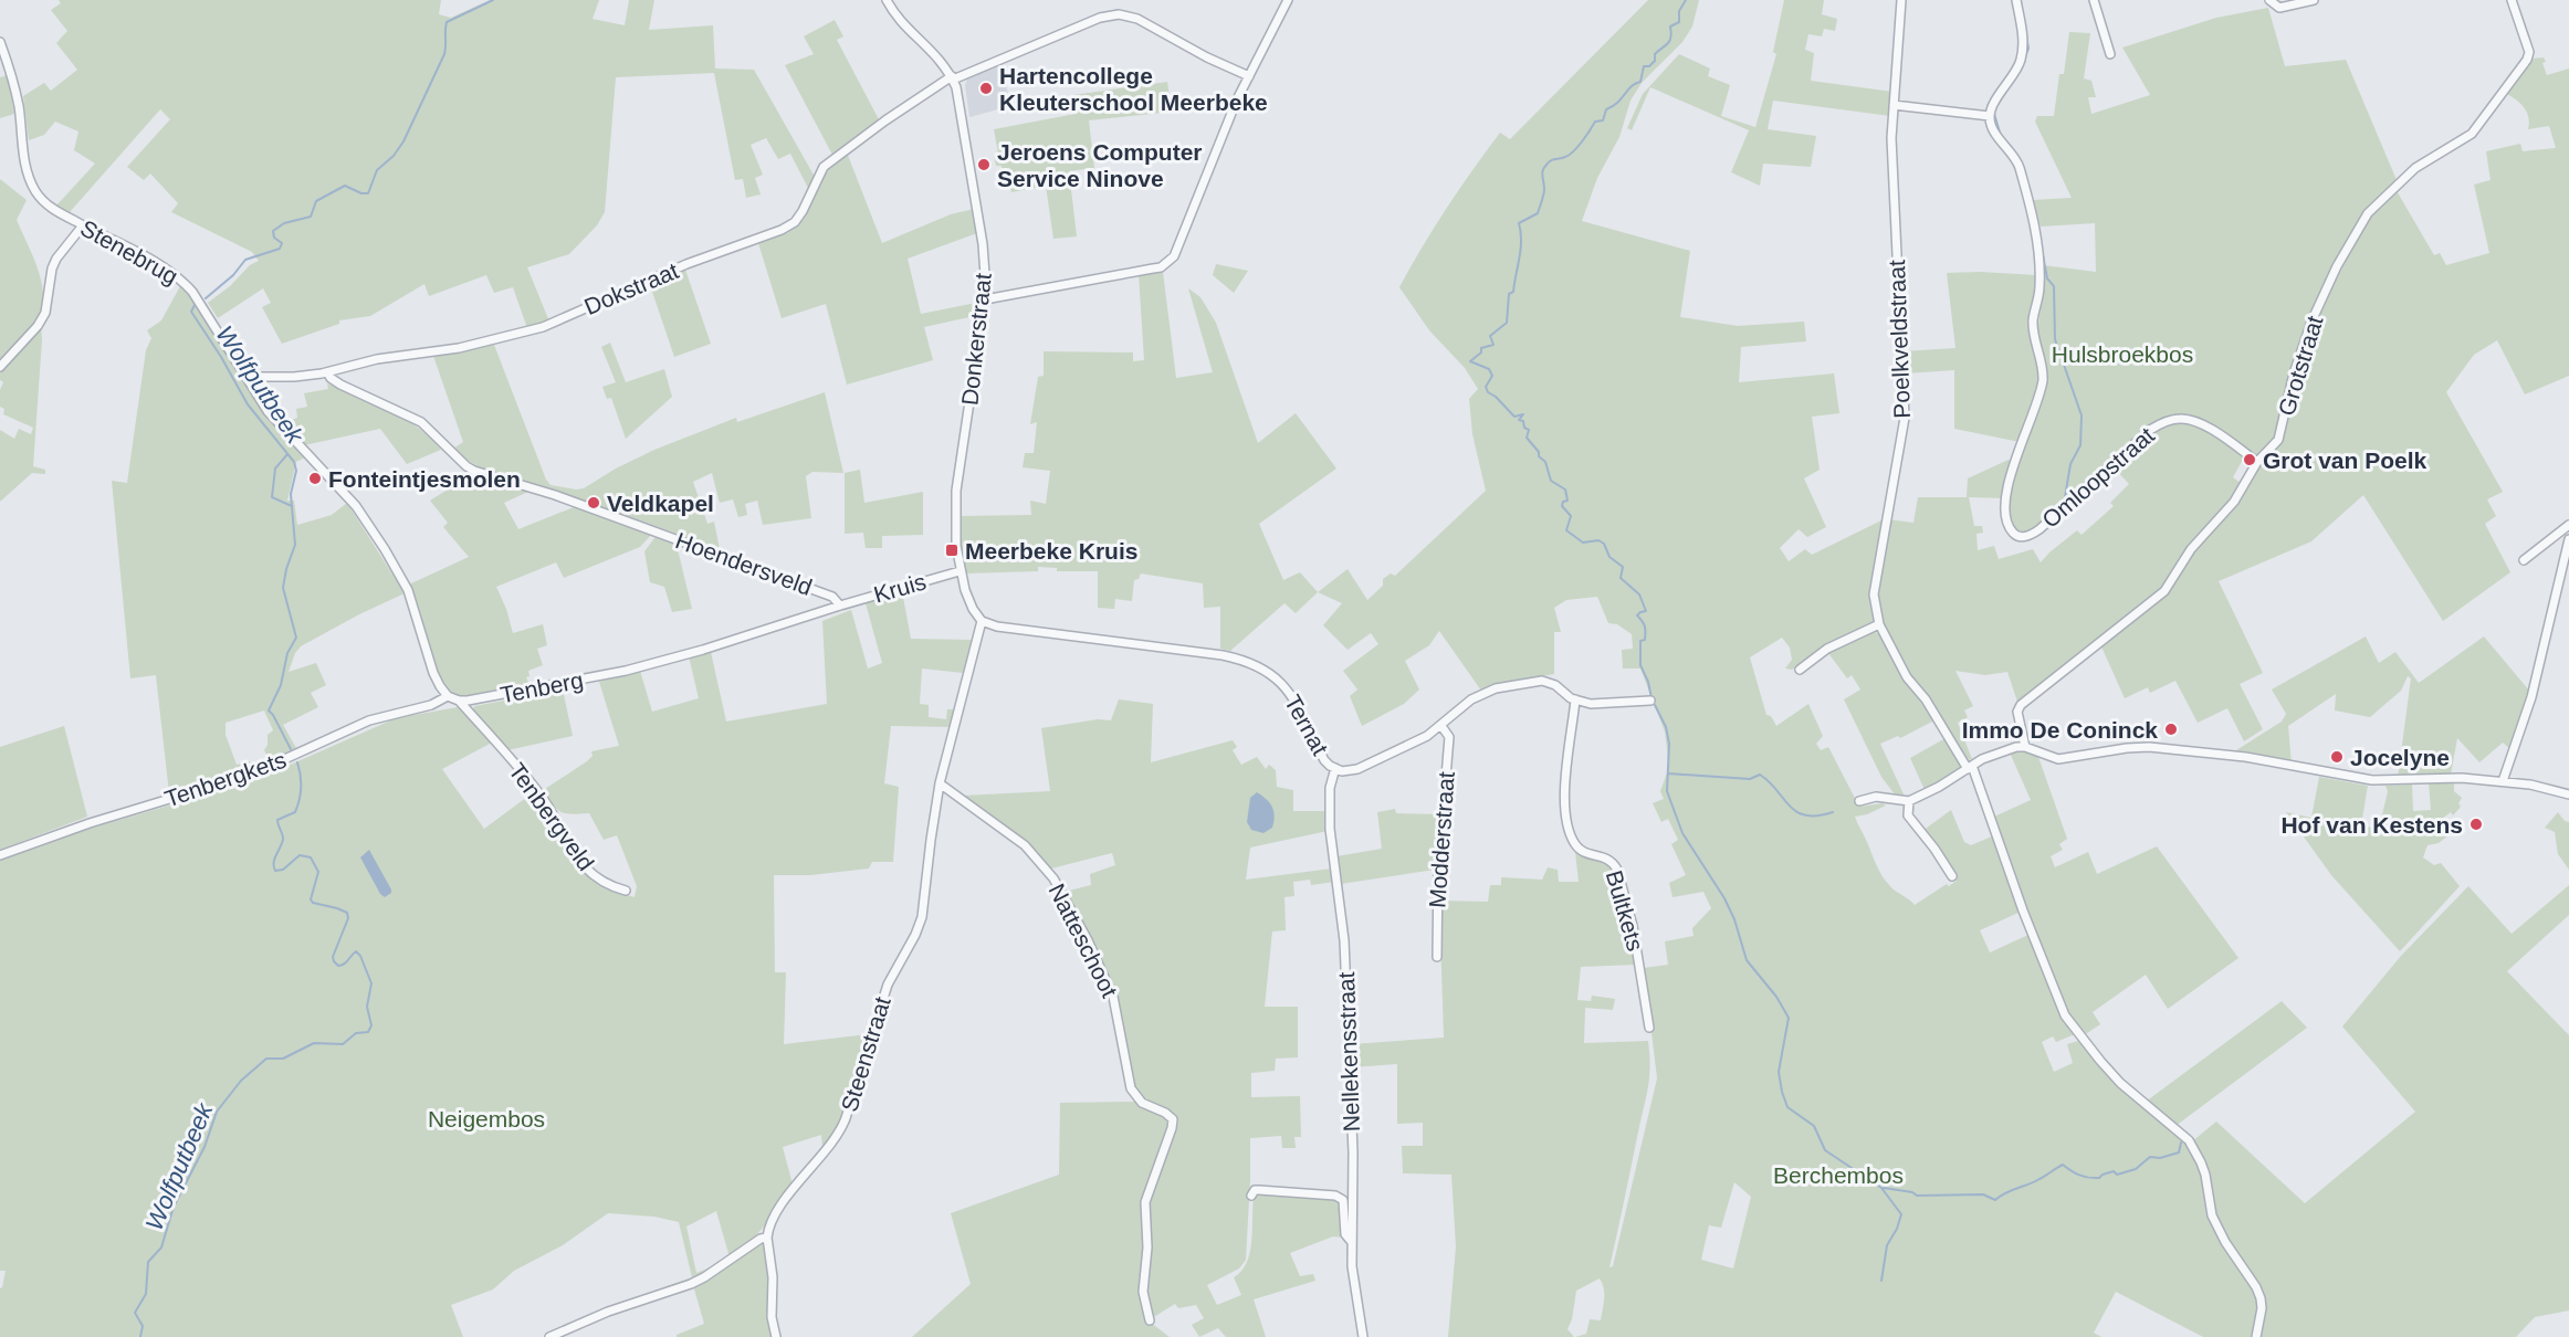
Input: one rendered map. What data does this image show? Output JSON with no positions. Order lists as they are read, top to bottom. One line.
{"streets":{"street":["Stenebrug","Dokstraat","Donkerstraat","Poelkveldstraat","Grotstraat","Omloopstraat","Hoendersveld","Kruis","Tenberg","Ternat","Tenbergkets","Tenbergveld","Modderstraat","Bultkets","Natteschoot","Nellekensstraat","Steenstraat"]},"crossings":[["Stenebrug","Dokstraat"],["Stenebrug","Tenberg"],["Stenebrug","Tenbergkets"],["Dokstraat","Donkerstraat"],["Dokstraat","Hoendersveld"],["Donkerstraat","Kruis"],["Donkerstraat","Ternat"],["Donkerstraat","Steenstraat"],["Grotstraat","Omloopstraat"],["Hoendersveld","Kruis"],["Hoendersveld","Tenberg"],["Kruis","Tenberg"],["Tenberg","Tenbergkets"],["Tenberg","Tenbergveld"],["Ternat","Modderstraat"],["Ternat","Bultkets"],["Ternat","Nellekensstraat"],["Ternat","Steenstraat"],["Natteschoot","Steenstraat"]],"water":["Wolfputbeek"],"parks":["Hulsbroekbos","Neigembos","Berchembos"],"places":{"other":["Hartencollege Kleuterschool Meerbeke","Jeroens Computer Service Ninove","Grot van Poelk","Fonteintjesmolen","Veldkapel","Immo De Coninck","Jocelyne","Hof van Kestens"],"transit":["Meerbeke Kruis"]}}
